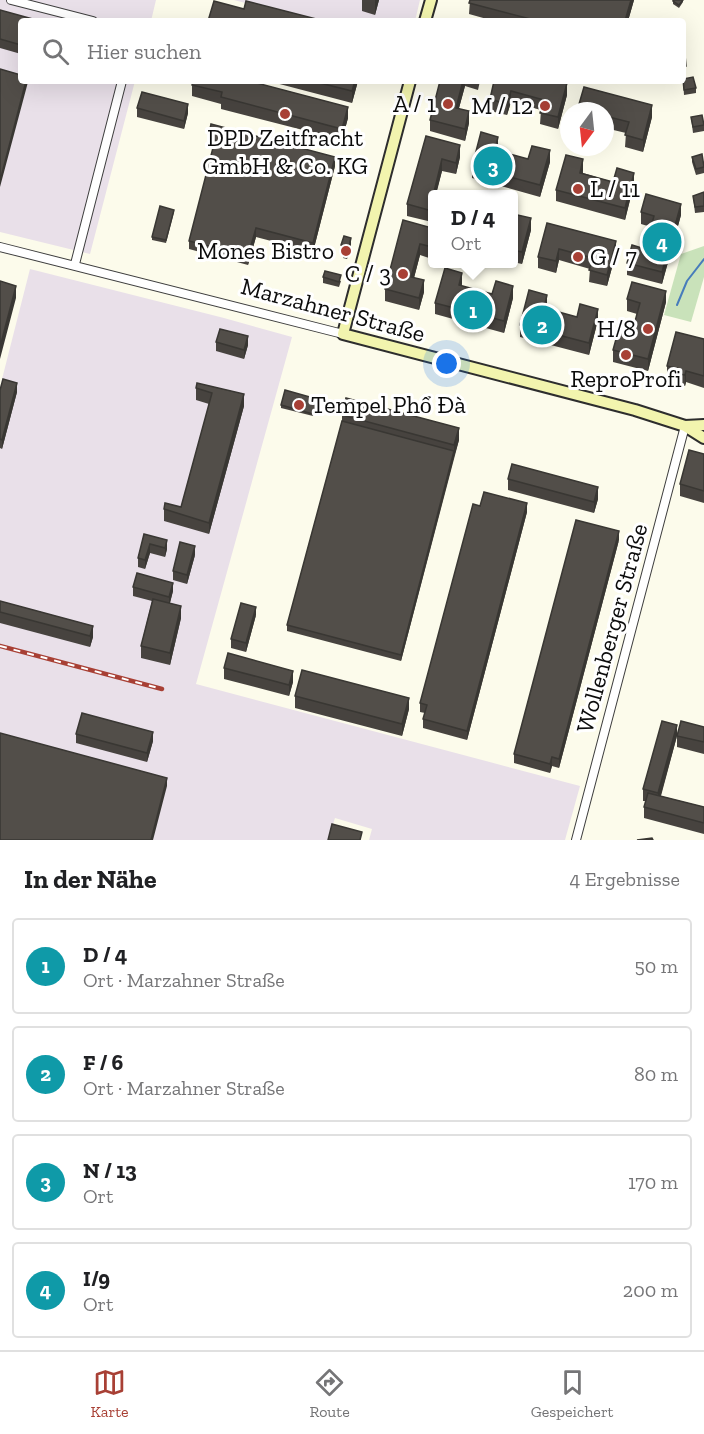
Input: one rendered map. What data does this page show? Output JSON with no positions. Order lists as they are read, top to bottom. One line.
{"streets":{"street":["Marzahner Straße","Wollenberger Straße"]},"crossings":[["Marzahner Straße","Wollenberger Straße"]],"places":["A / 1","M / 12","DPD Zeitfracht GmbH & Co. KG","L / 11","Mones Bistro","G / 7","C / 3","H/8","ReproProfi","Tempel Phổ Đà"],"north":"bottom","page":{"search":"Hier suchen","pins":["3","4","1","2"],"popup":["D / 4","Ort"],"heading":["In der Nähe","4 Ergebnisse"],"list":[{"mark":"1","name":"D / 4","note":"Ort · Marzahner Straße","value":"50 m"},{"mark":"2","name":"F / 6","note":"Ort · Marzahner Straße","value":"80 m"},{"mark":"3","name":"N / 13","note":"Ort","value":"170 m"},{"mark":"4","name":"I/9","note":"Ort","value":"200 m"}],"nav":["Karte","Route","Gespeichert"]}}
